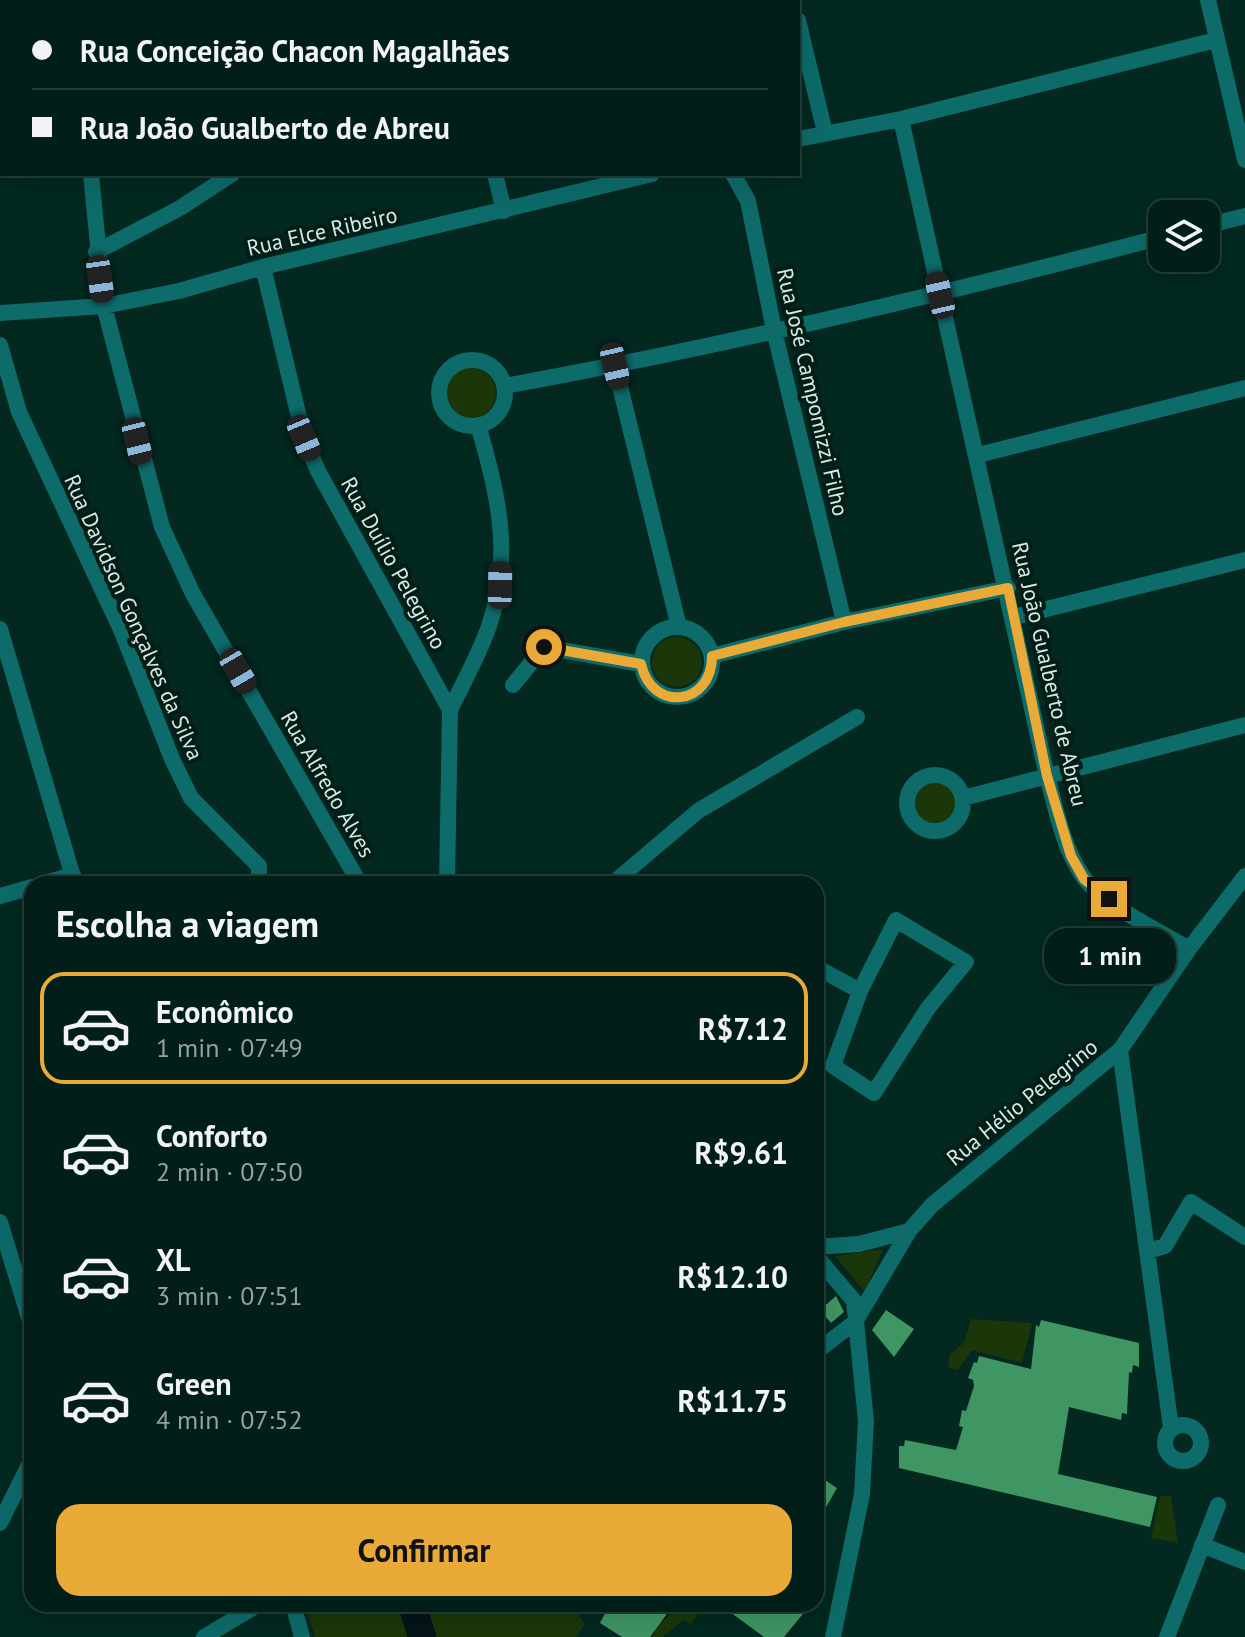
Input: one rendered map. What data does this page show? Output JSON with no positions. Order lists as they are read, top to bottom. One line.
{"streets":{"street":["Rua Elce Ribeiro","Rua José Campomizzi Filho","Rua Duílio Pelegrino","Rua Davidson Gonçalves da Silva","Rua João Gualberto de Abreu","Rua Alfredo Alves","Rua Hélio Pelegrino"]},"crossings":[["Rua Elce Ribeiro","Rua Duílio Pelegrino"],["Rua Elce Ribeiro","Rua Alfredo Alves"],["Rua João Gualberto de Abreu","Rua Hélio Pelegrino"]],"page":{"banner":["Rua Conceição Chacon Magalhães","Rua João Gualberto de Abreu"],"heading":"Escolha a viagem","bubble":"1 min","list":[{"name":"Econômico","note":"1 min · 07:49","value":"R$7.12"},{"name":"Conforto","note":"2 min · 07:50","value":"R$9.61"},{"name":"XL","note":"3 min · 07:51","value":"R$12.10"},{"name":"Green","note":"4 min · 07:52","value":"R$11.75"}],"buttons":"Confirmar"}}
